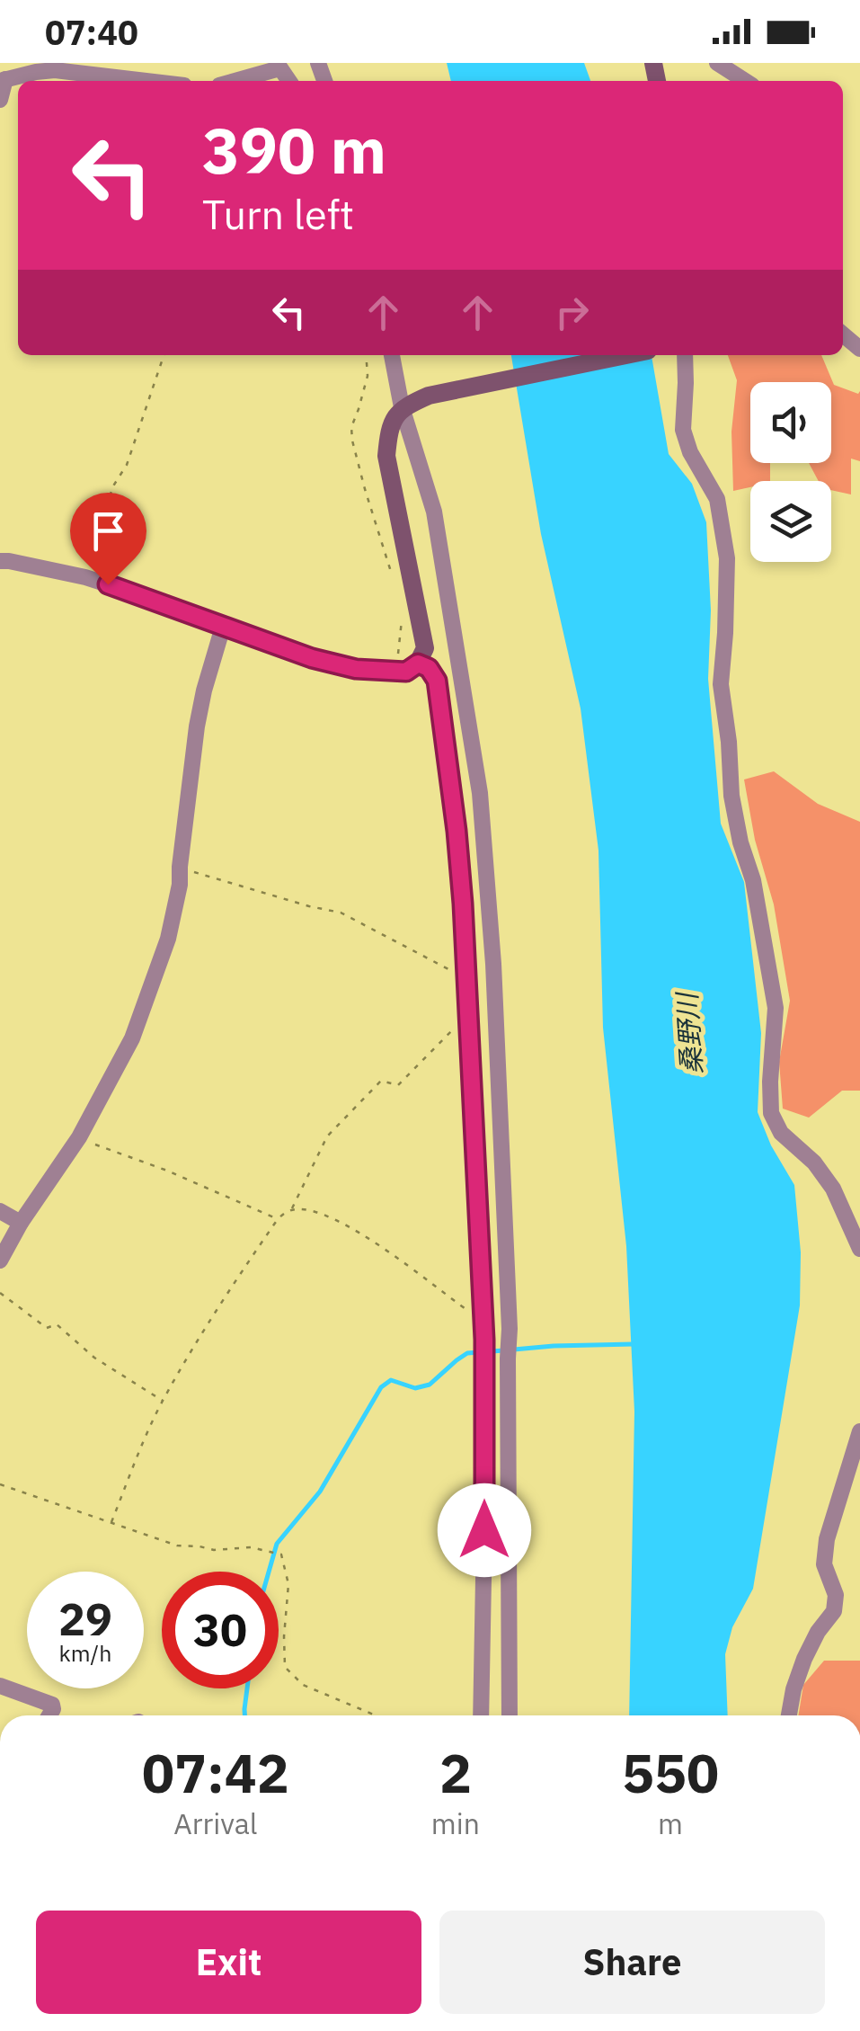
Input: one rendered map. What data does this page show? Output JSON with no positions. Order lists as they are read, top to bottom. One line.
{"water":["桑野川"],"page":{"status":"07:40","turn":["390 m","Turn left"],"speed":"29 km/h","limit":"30","eta":["07:42","Arrival","2","min","550","m"],"buttons":["Exit","Share"]}}
